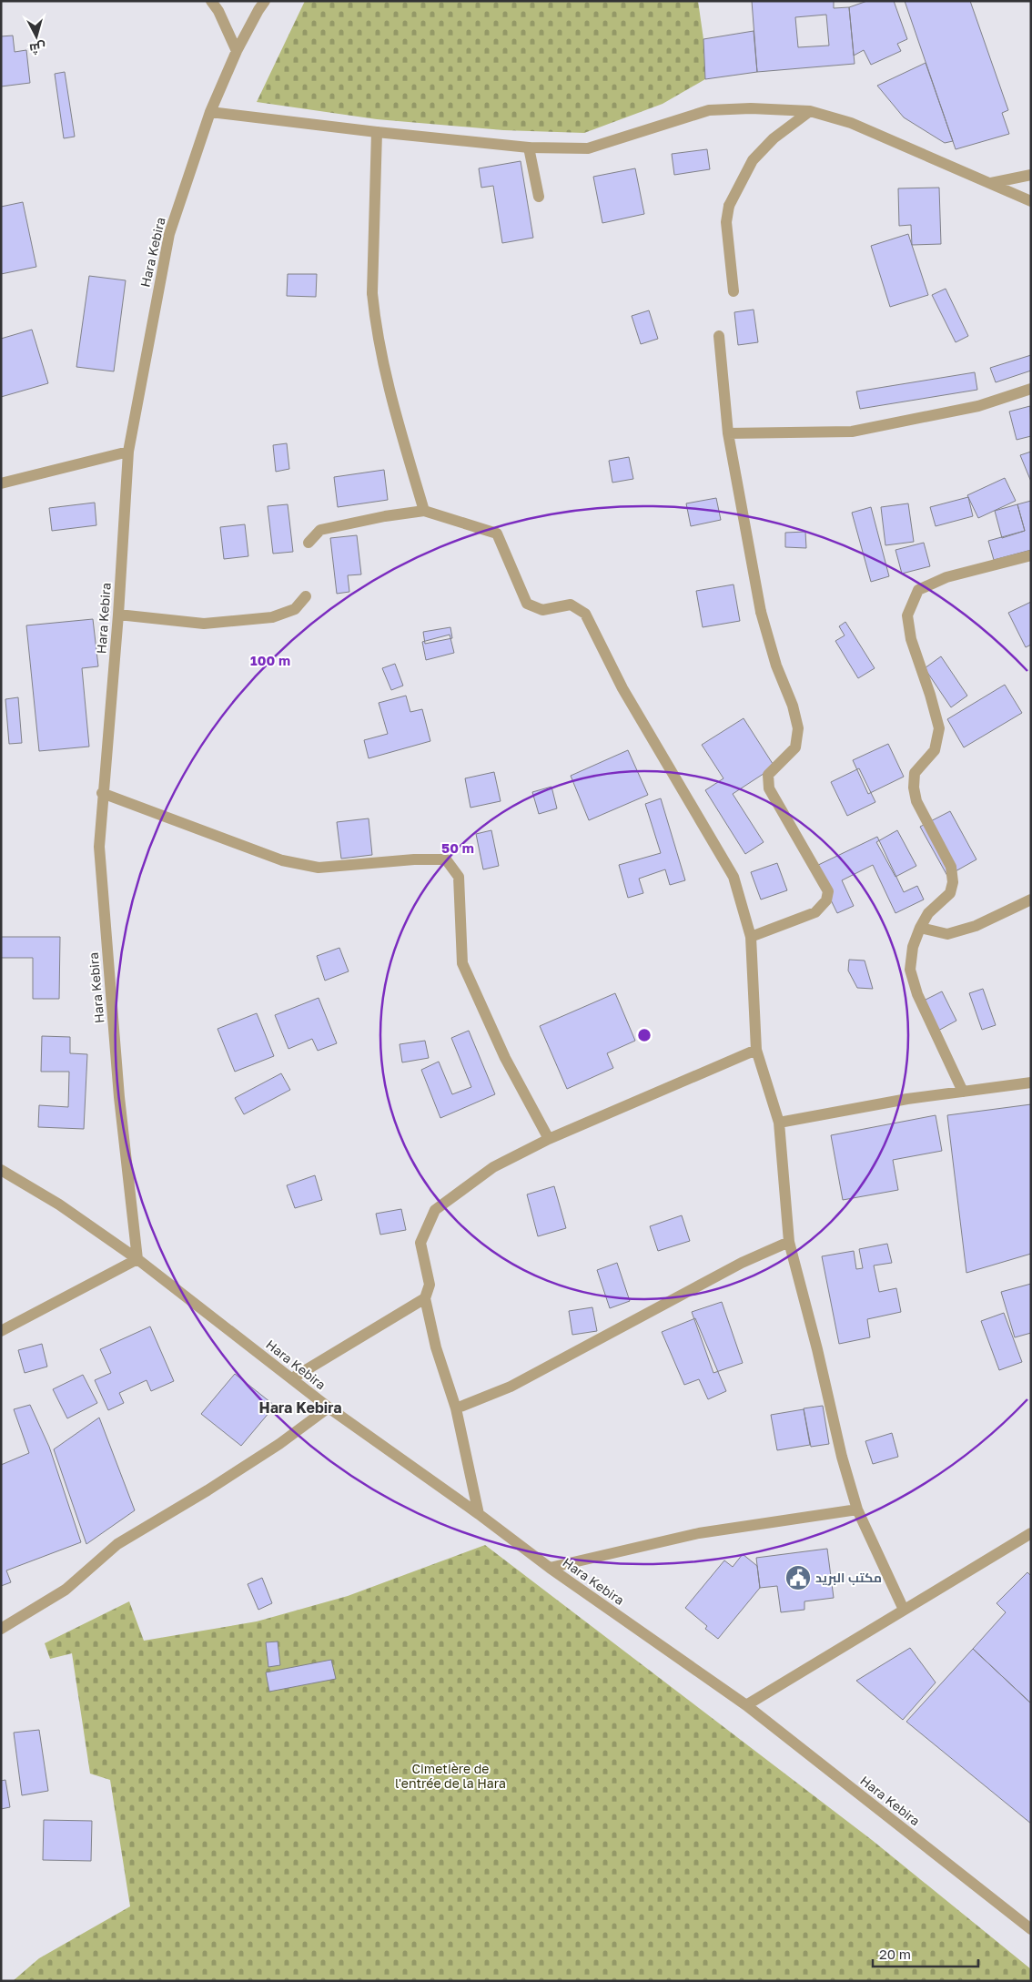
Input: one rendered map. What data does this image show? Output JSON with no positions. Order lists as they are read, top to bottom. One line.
{"streets":{"street":["Hara Kebira"]},"districts":["Hara Kebira"],"parks":["Cimetière de l'entrée de la Hara"],"places":{"public building":["مكتب البريد"]},"scale_bar":"20 m","north":"bottom","rings":["100 m","50 m"]}
